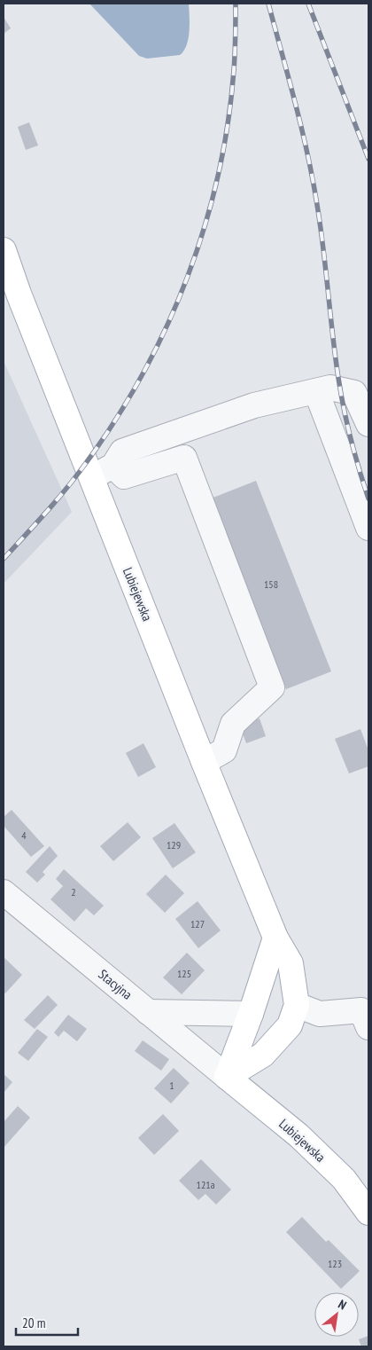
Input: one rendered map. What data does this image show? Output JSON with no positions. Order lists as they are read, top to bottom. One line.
{"streets":{"main road":["Lubiejewska"],"street":["Stacyjna"]},"crossings":[["Lubiejewska","Stacyjna"]],"house_numbers":["158","4","129","2","127","125","1","121a","123"],"scale_bar":"20 m","north":"top right"}
